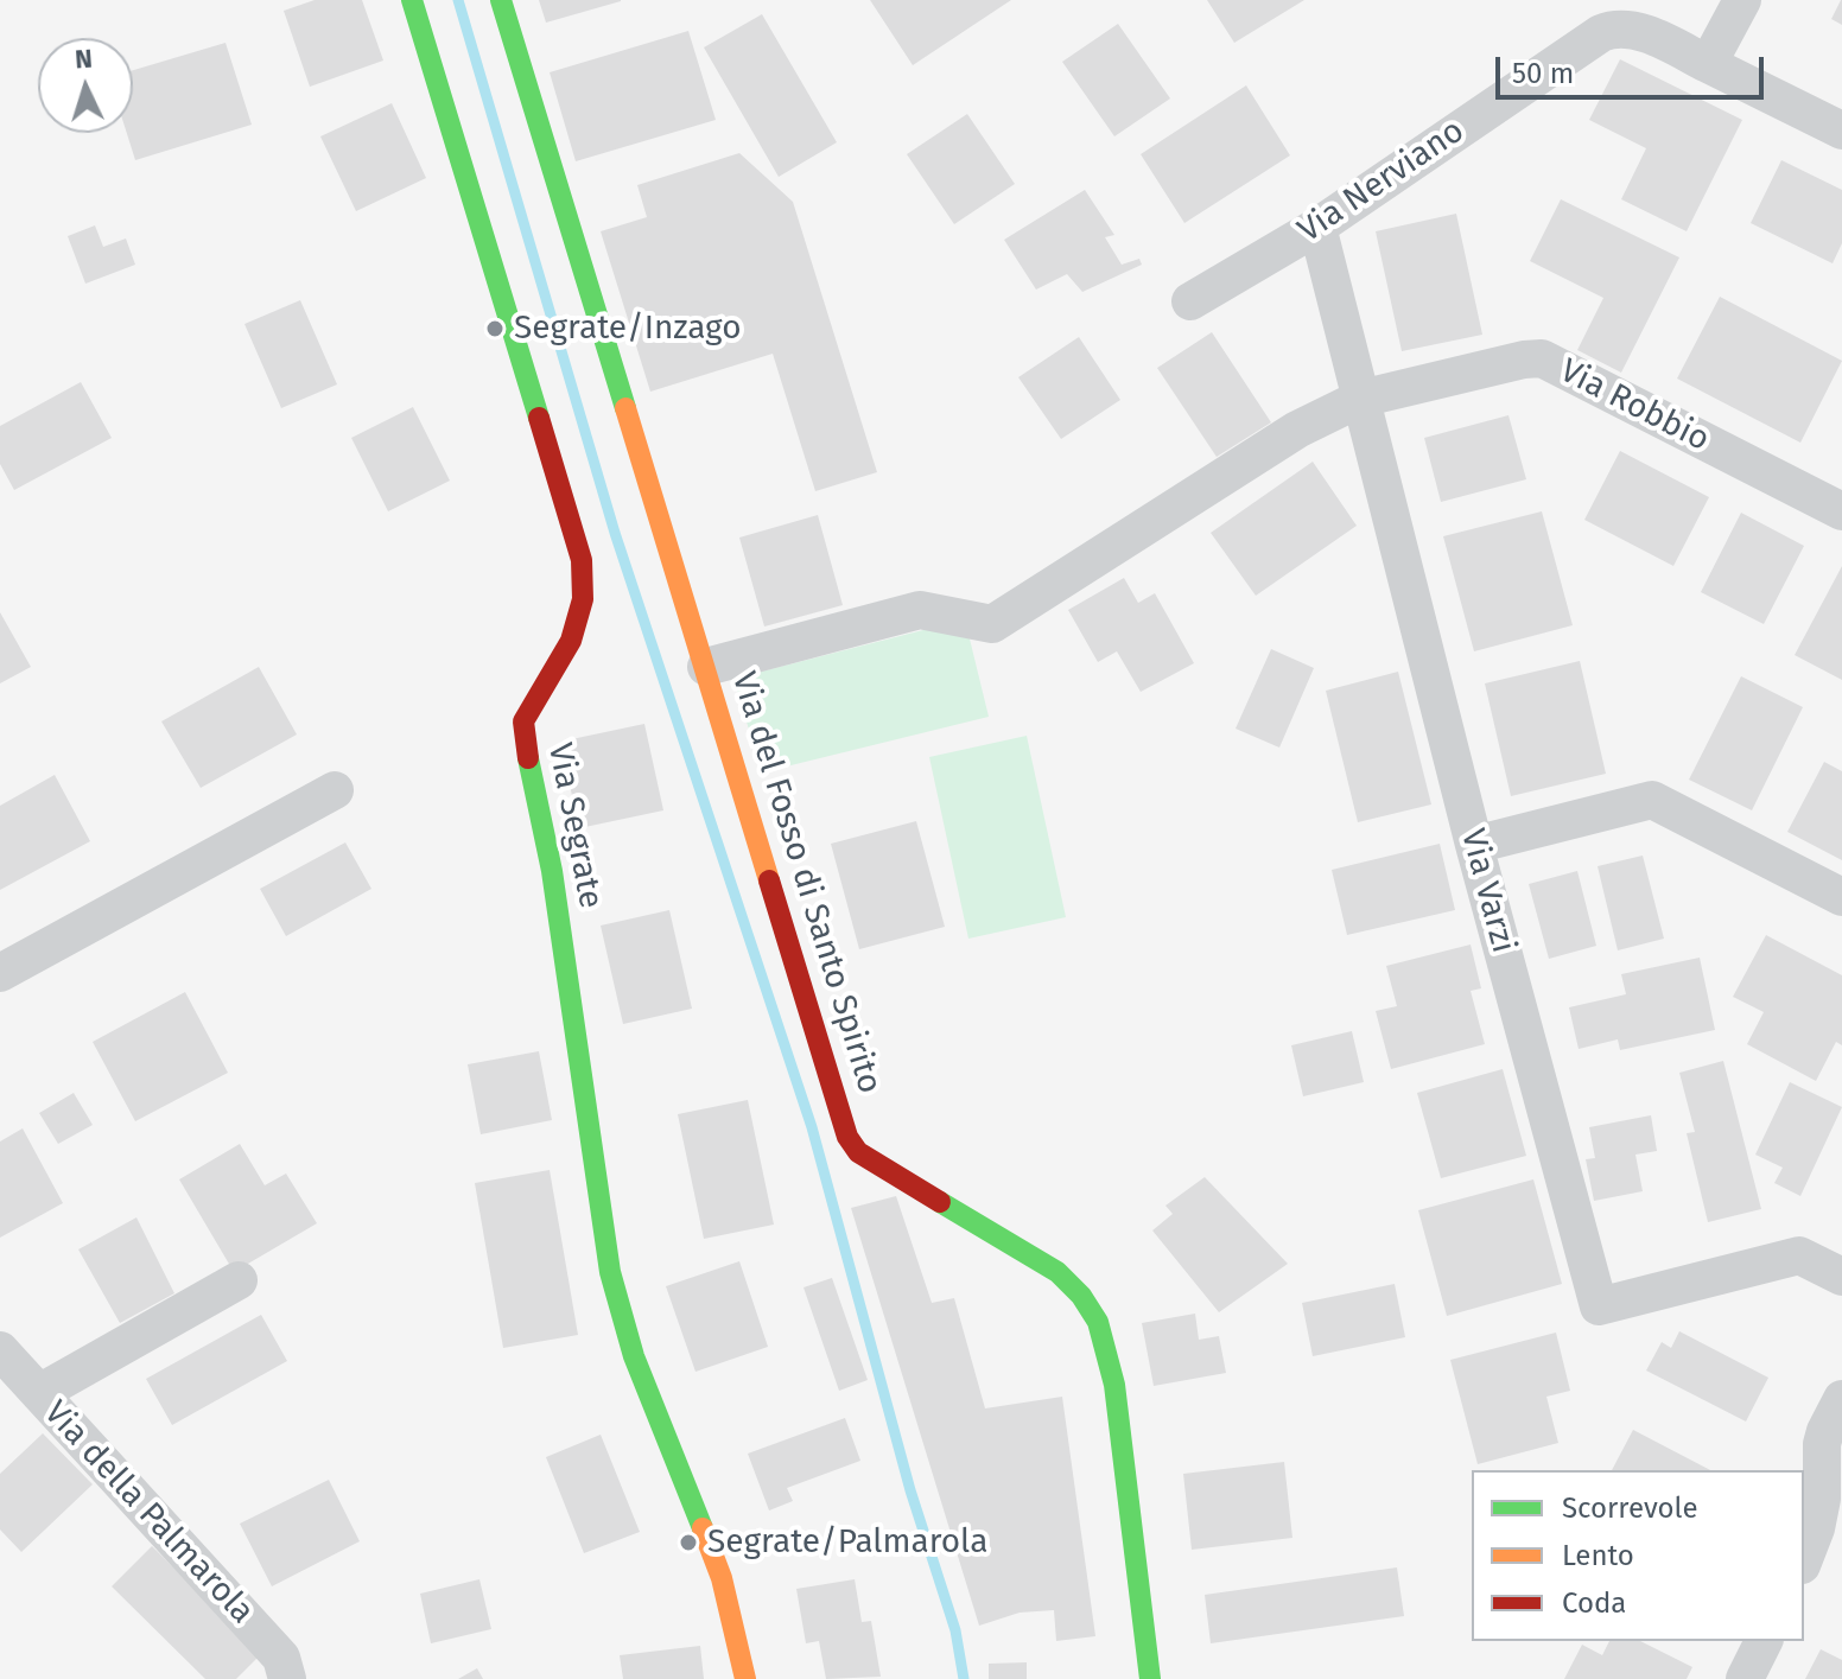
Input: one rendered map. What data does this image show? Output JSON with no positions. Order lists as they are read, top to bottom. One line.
{"streets":{"street":["Via Nerviano","Via Robbio","Via Segrate","Via del Fosso di Santo Spirito","Via Varzi","Via della Palmarola"]},"crossings":[["Via Nerviano","Via Varzi"],["Via Robbio","Via del Fosso di Santo Spirito"],["Via Robbio","Via Varzi"]],"places":["Segrate/Inzago","Segrate/Palmarola"],"legend":["Scorrevole","Lento","Coda"],"scale_bar":"50 m","north":"top"}
